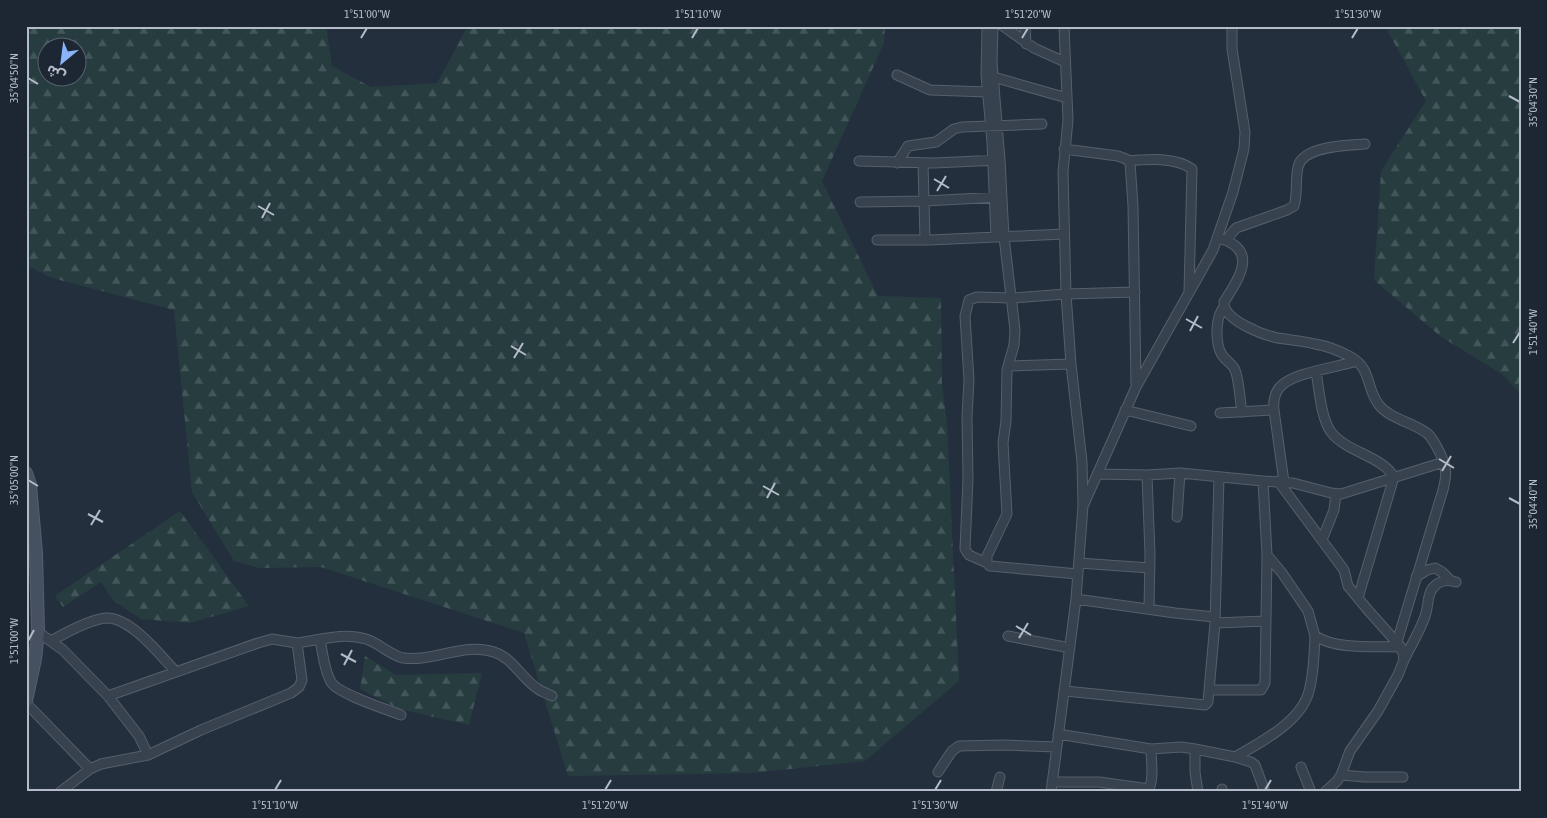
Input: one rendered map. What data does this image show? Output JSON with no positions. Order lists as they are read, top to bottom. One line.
{"north":"bottom left","coordinates":["1°51'00\"W","1°51'10\"W","1°51'20\"W","1°51'30\"W","35°04'50\"N","35°04'30\"N","1°51'40\"W","35°05'00\"N","35°04'40\"N"]}
